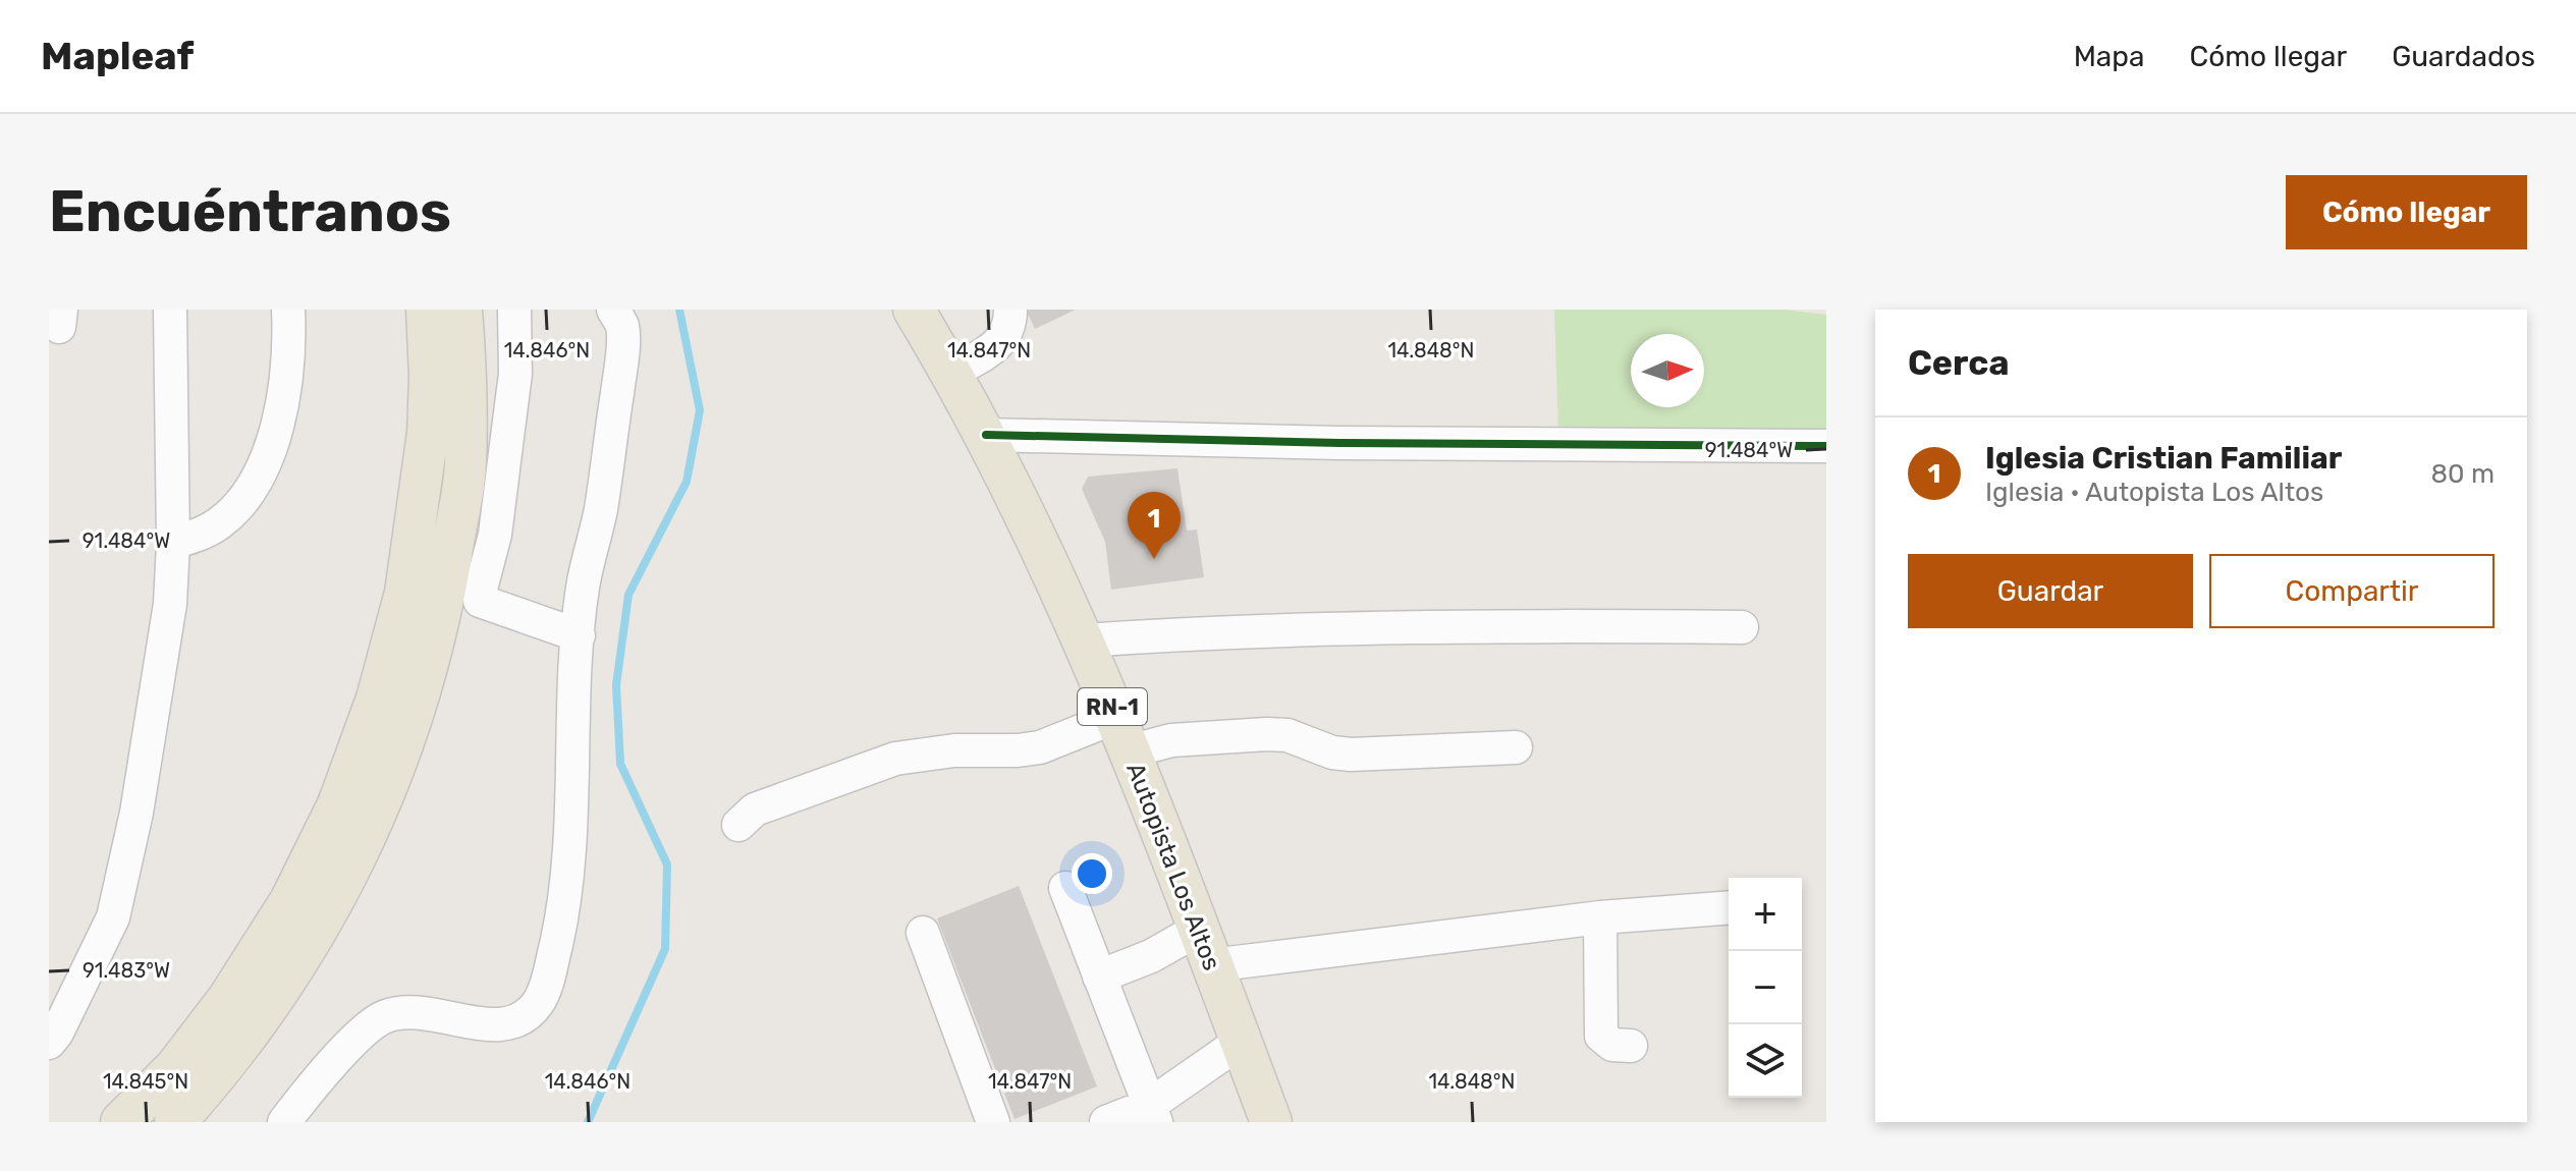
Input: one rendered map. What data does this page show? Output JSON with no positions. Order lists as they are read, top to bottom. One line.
{"streets":{"main road":["RN-1","Autopista Los Altos"]},"north":"right","page":{"header":"Mapleaf","nav":["Mapa","Cómo llegar","Guardados"],"buttons":["Cómo llegar",["Guardar","Compartir"]],"title":"Encuéntranos","heading":"Cerca","list":[{"mark":"1","name":"Iglesia Cristian Familiar","note":"Iglesia · Autopista Los Altos","value":"80 m"}],"pins":"1","map_buttons":["+","−"]},"coordinates":["14.846°N","14.847°N","14.848°N","91.484°W","91.483°W","14.845°N"]}
